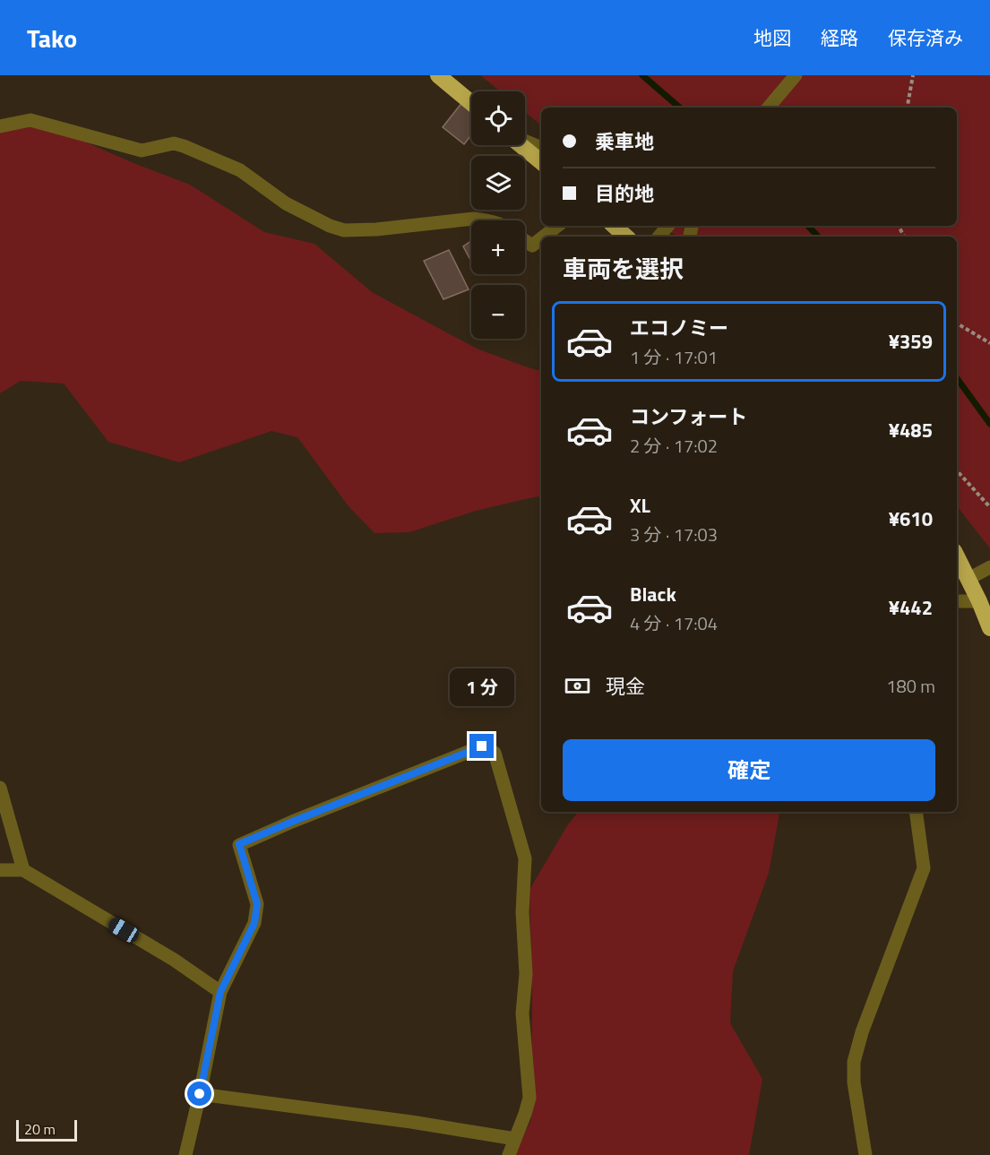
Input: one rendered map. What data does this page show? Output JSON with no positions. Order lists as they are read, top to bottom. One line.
{"scale_bar":"20 m","page":{"header":"Tako","nav":["地図","経路","保存済み"],"map_buttons":["+","−"],"banner":["乗車地","目的地"],"heading":"車両を選択","list":[{"name":"エコノミー","note":"1 分 · 17:01","value":"¥359"},{"name":"コンフォート","note":"2 分 · 17:02","value":"¥485"},{"name":"XL","note":"3 分 · 17:03","value":"¥610"},{"name":"Black","note":"4 分 · 17:04","value":"¥442"}],"pay":["現金","180 m"],"bubble":"1 分","buttons":"確定","scale":"20 m"}}
